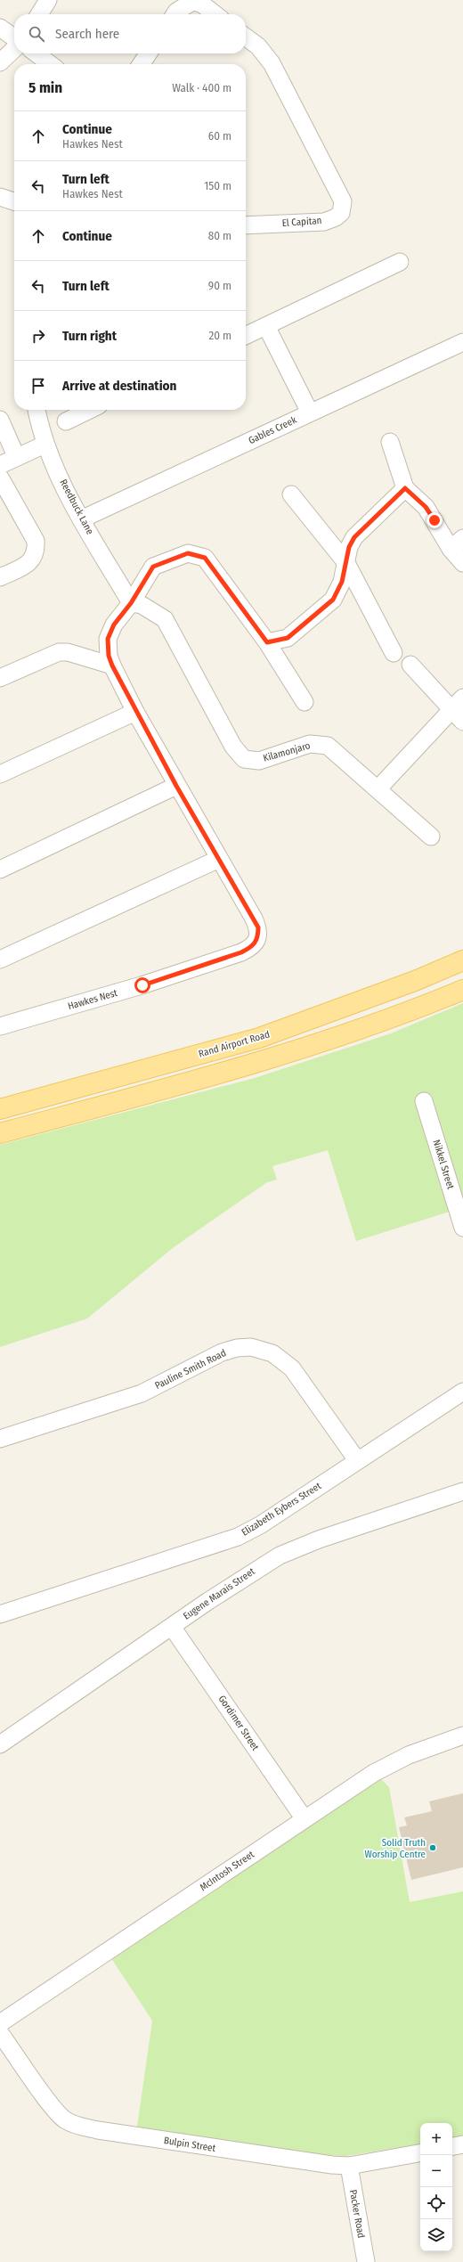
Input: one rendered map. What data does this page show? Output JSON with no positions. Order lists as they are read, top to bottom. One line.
{"streets":{"main road":["Rand Airport Road"],"street":["El Capitan","Gables Creek","Reedbuck Lane","Kilamonjaro","Hawkes Nest","Nikkel Street","Pauline Smith Road","Elizabeth Eybers Street","Eugene Marais Street","Gordimer Street","McIntosh Street","Bulpin Street","Packer Road"]},"crossings":[["Gables Creek","Reedbuck Lane"],["Reedbuck Lane","Kilamonjaro"],["Reedbuck Lane","Hawkes Nest"],["Kilamonjaro","Hawkes Nest"],["Pauline Smith Road","Elizabeth Eybers Street"],["Eugene Marais Street","Gordimer Street"],["Gordimer Street","McIntosh Street"],["Bulpin Street","Packer Road"]],"places":["Solid Truth Worship Centre"],"page":{"search":"Search here","heading":["5 min","Walk · 400 m"],"list":[["Continue","Hawkes Nest","60 m"],["Turn left","Hawkes Nest","150 m"],["Continue","80 m"],["Turn left","90 m"],["Turn right","20 m"],"Arrive at destination"],"map_buttons":["+","−"]}}
